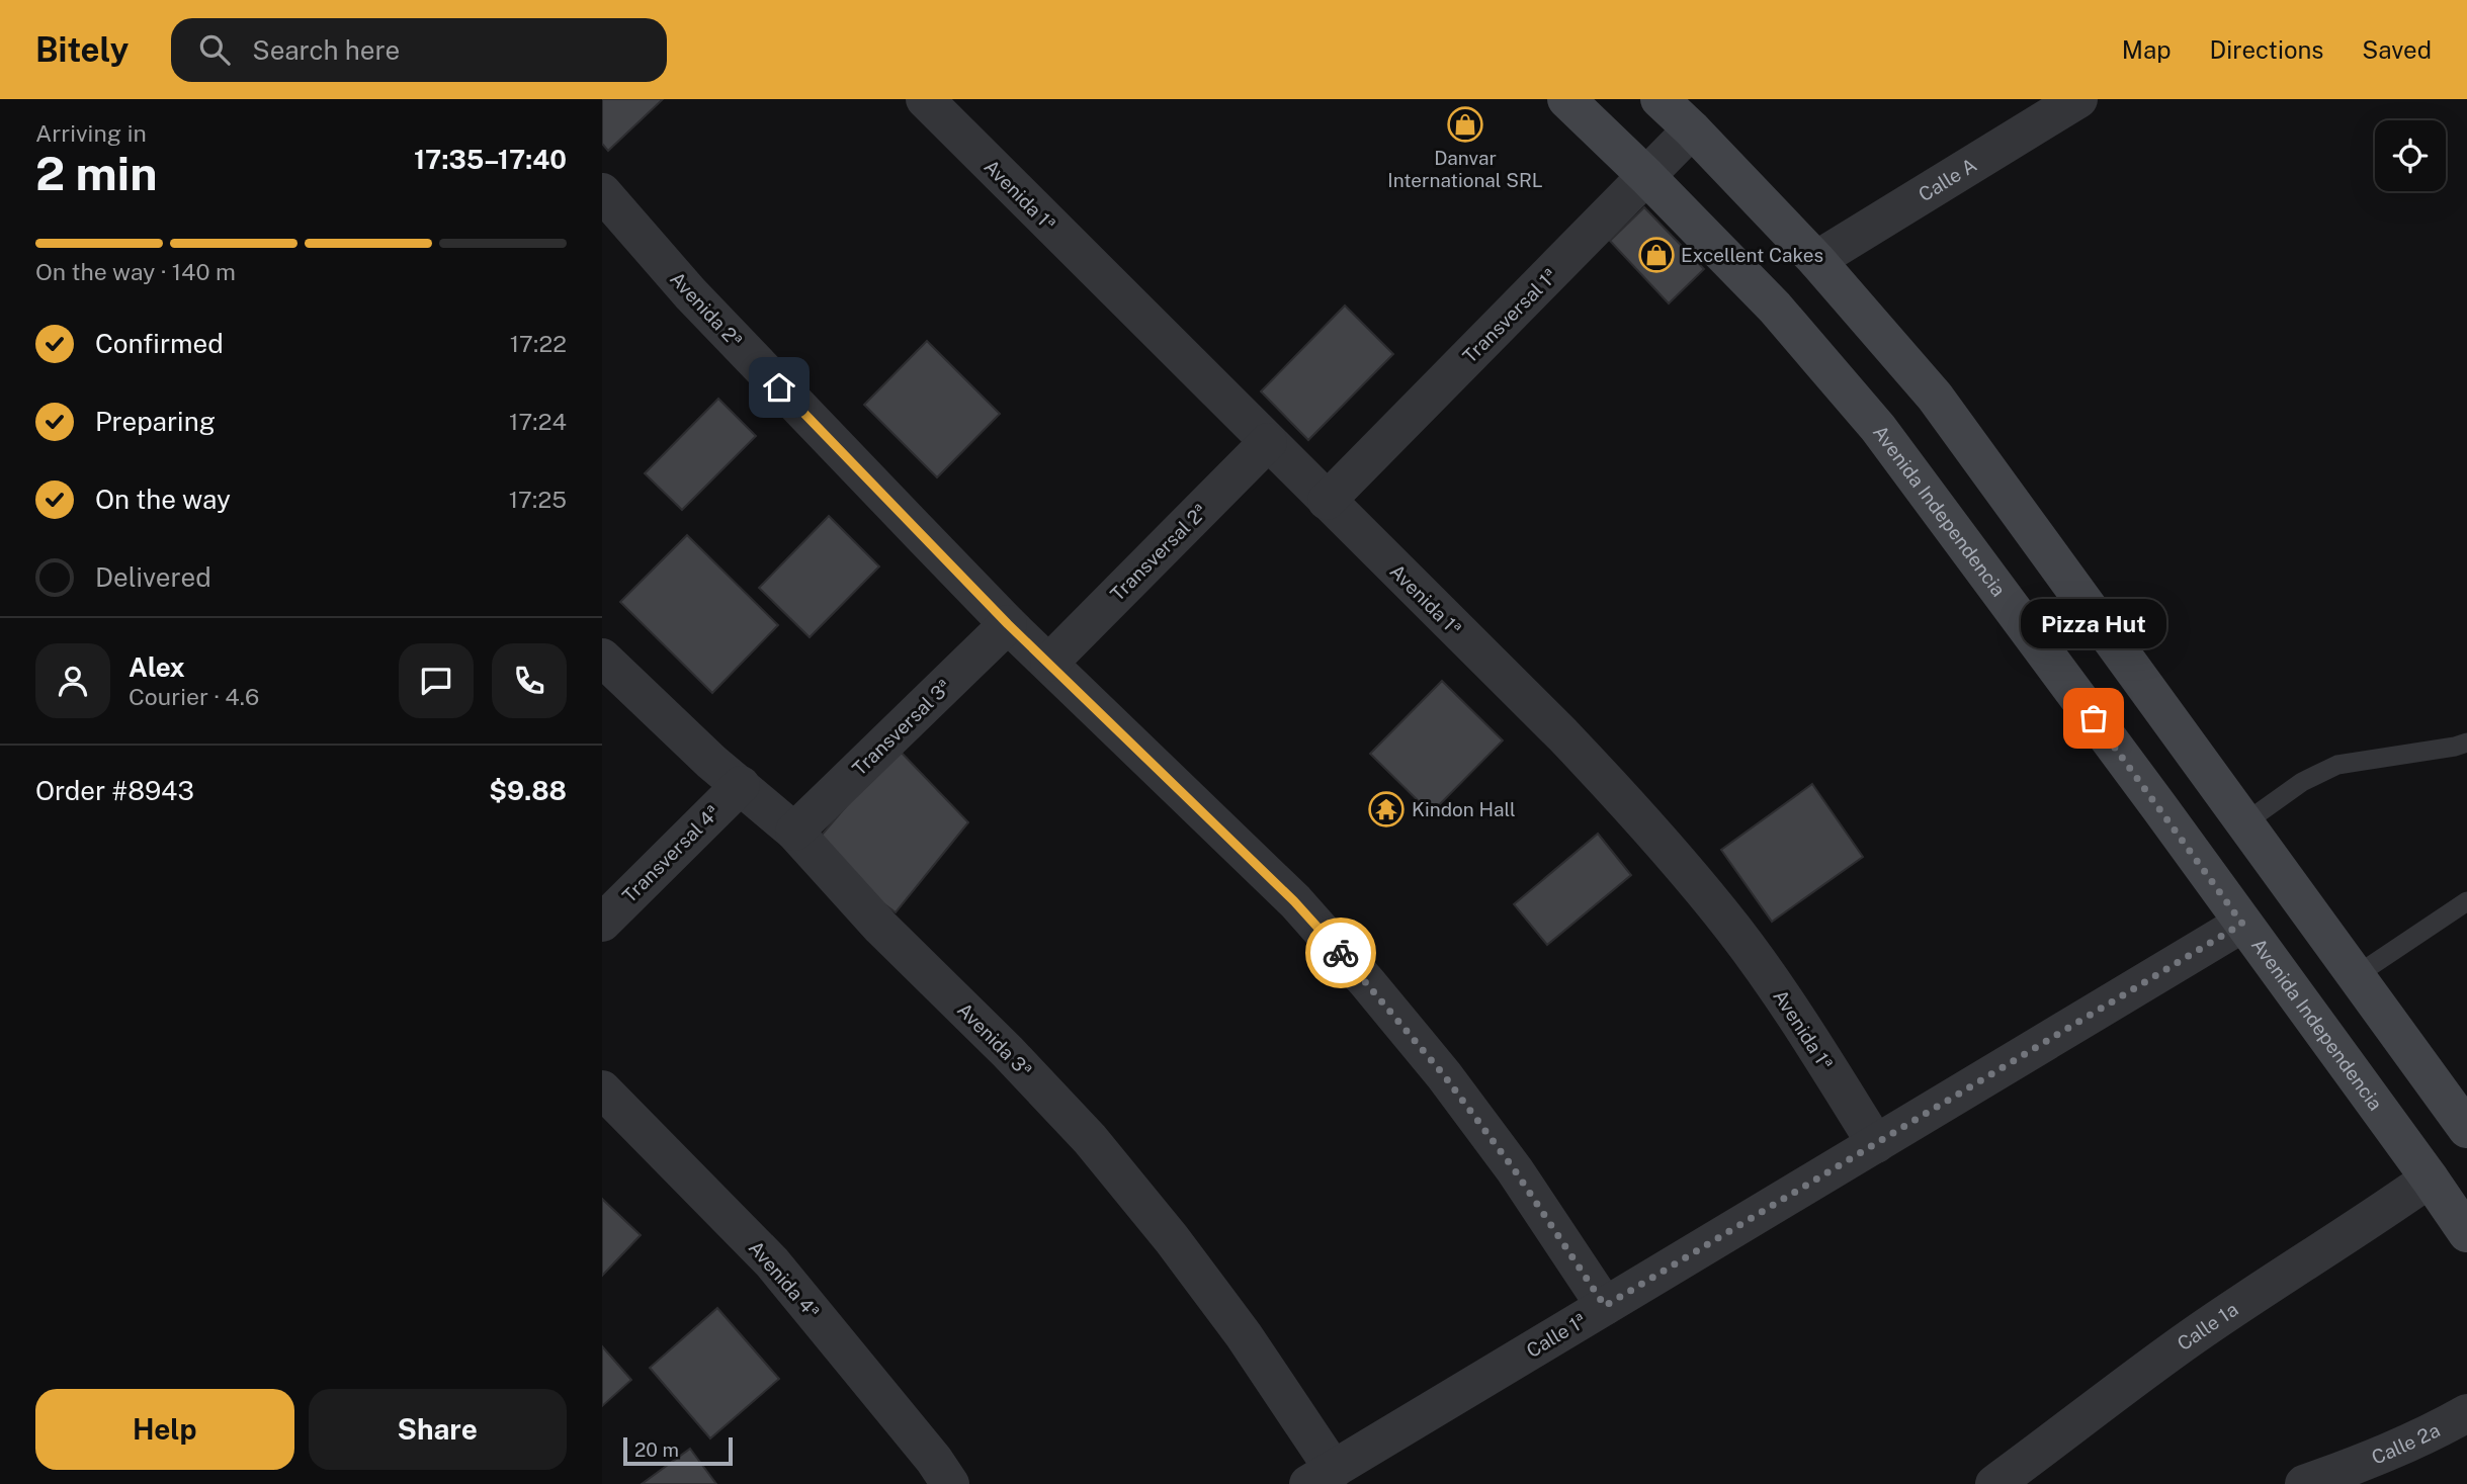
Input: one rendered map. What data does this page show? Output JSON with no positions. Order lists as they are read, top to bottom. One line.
{"streets":{"main road":["Avenida Independencia"],"street":["Calle A","Avenida 1ª","Avenida 2ª","Transversal 1ª","Transversal 2ª","Transversal 3ª","Transversal 4ª","Avenida 3ª","Avenida 4ª","Calle 1a","Calle 1ª","Calle 2a"]},"crossings":[["Avenida 1ª","Transversal 1ª"],["Avenida 1ª","Transversal 2ª"],["Avenida 1ª","Calle 1ª"],["Avenida 2ª","Transversal 2ª"],["Avenida 2ª","Transversal 3ª"],["Avenida 2ª","Calle 1ª"],["Transversal 1ª","Avenida Independencia"],["Avenida Independencia","Calle 1a"],["Avenida Independencia","Calle 1ª"],["Transversal 3ª","Avenida 3ª"],["Transversal 4ª","Avenida 3ª"],["Avenida 3ª","Calle 1ª"]],"places":{"shop":["Danvar International SRL","Excellent Cakes"],"other":["Pizza Hut"],"temple":["Kindon Hall"]},"scale_bar":"20 m","page":{"header":"Bitely","search":"Search here","nav":["Map","Directions","Saved"],"heading":["2 min","Arriving in","17:35–17:40"],"panel":["Alex","Courier · 4.6","Order #8943","$9.88"],"bar":"On the way · 140 m","list":[["Confirmed","17:22"],["Preparing","17:24"],["On the way","17:25"],"Delivered"],"bubble":"Pizza Hut","buttons":["Help","Share"],"scale":"20 m"}}
